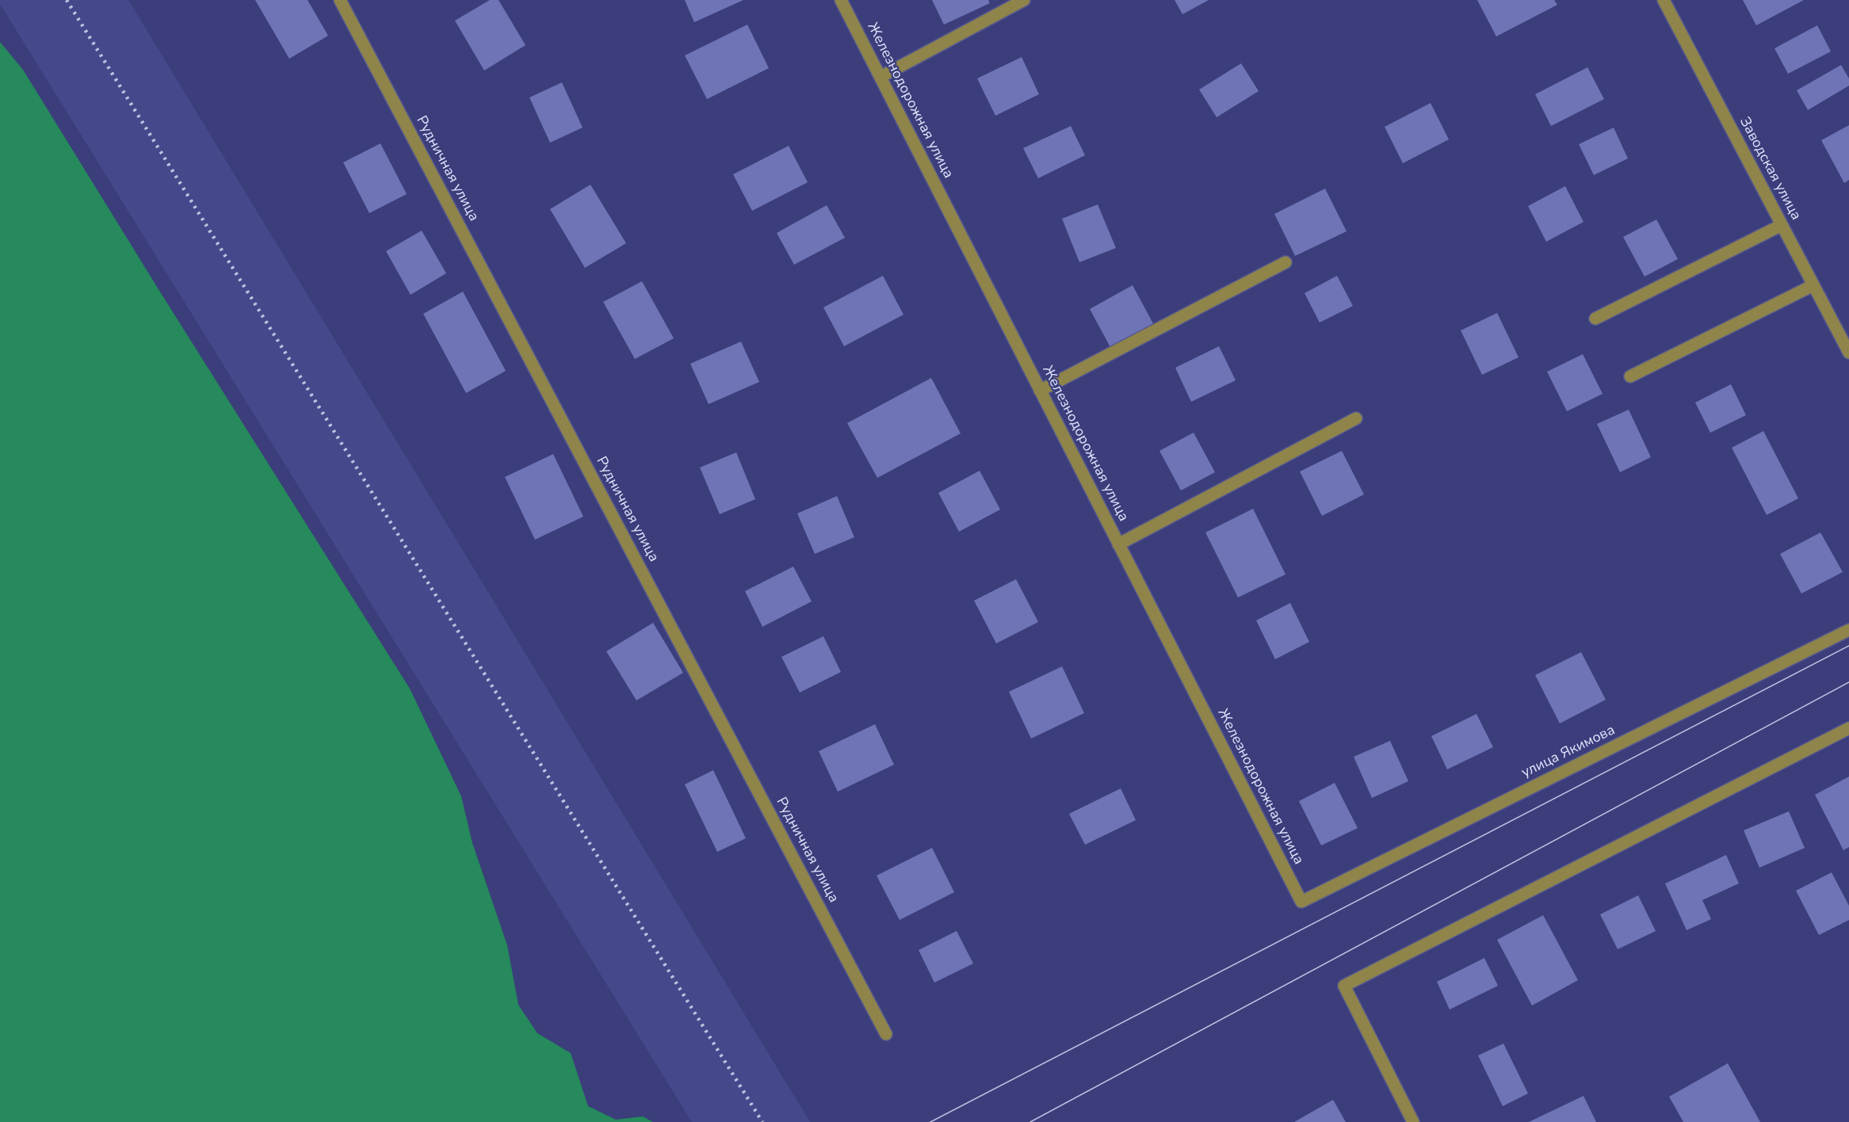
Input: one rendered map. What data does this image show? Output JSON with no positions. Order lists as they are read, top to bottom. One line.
{"streets":{"street":["Железнодорожная улица","Рудничная улица","Заводская улица","улица Якимова"]},"crossings":[["Железнодорожная улица","улица Якимова"]]}
